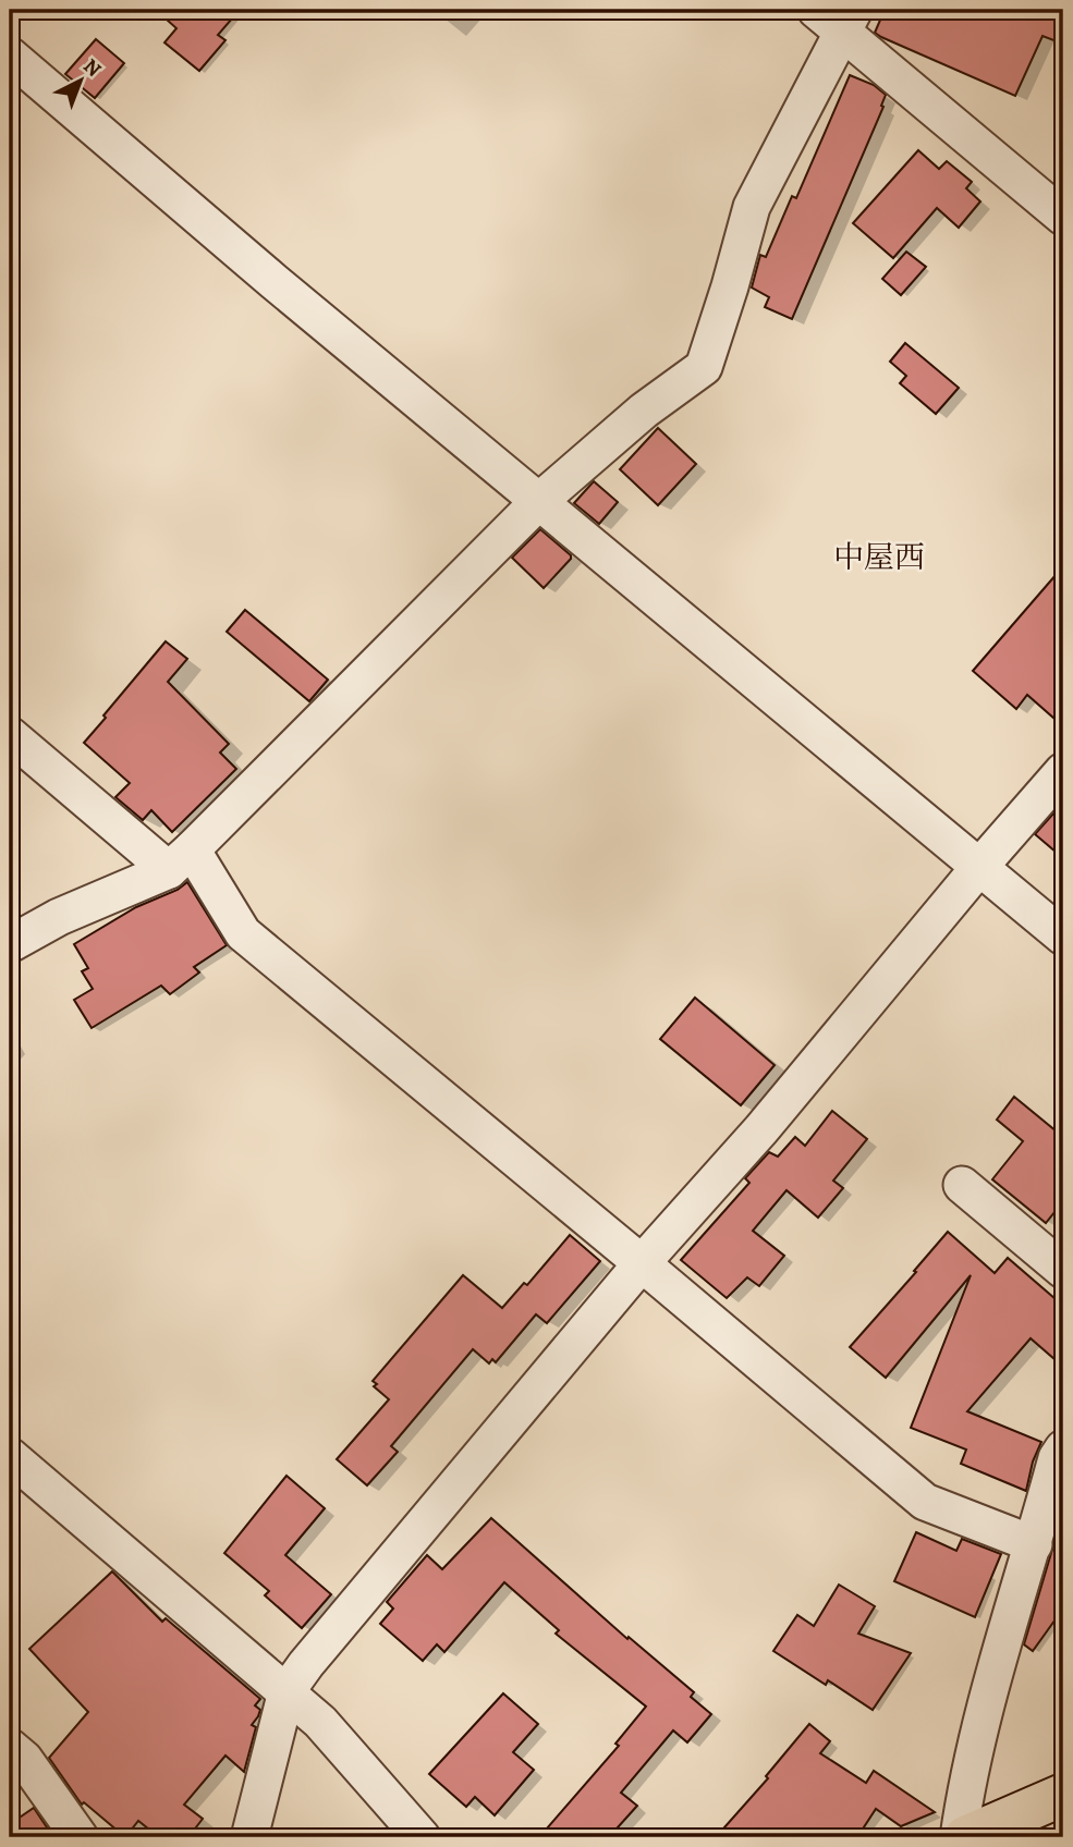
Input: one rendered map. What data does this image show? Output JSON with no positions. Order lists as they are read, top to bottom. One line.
{"districts":["中屋西"],"north":"top right"}
